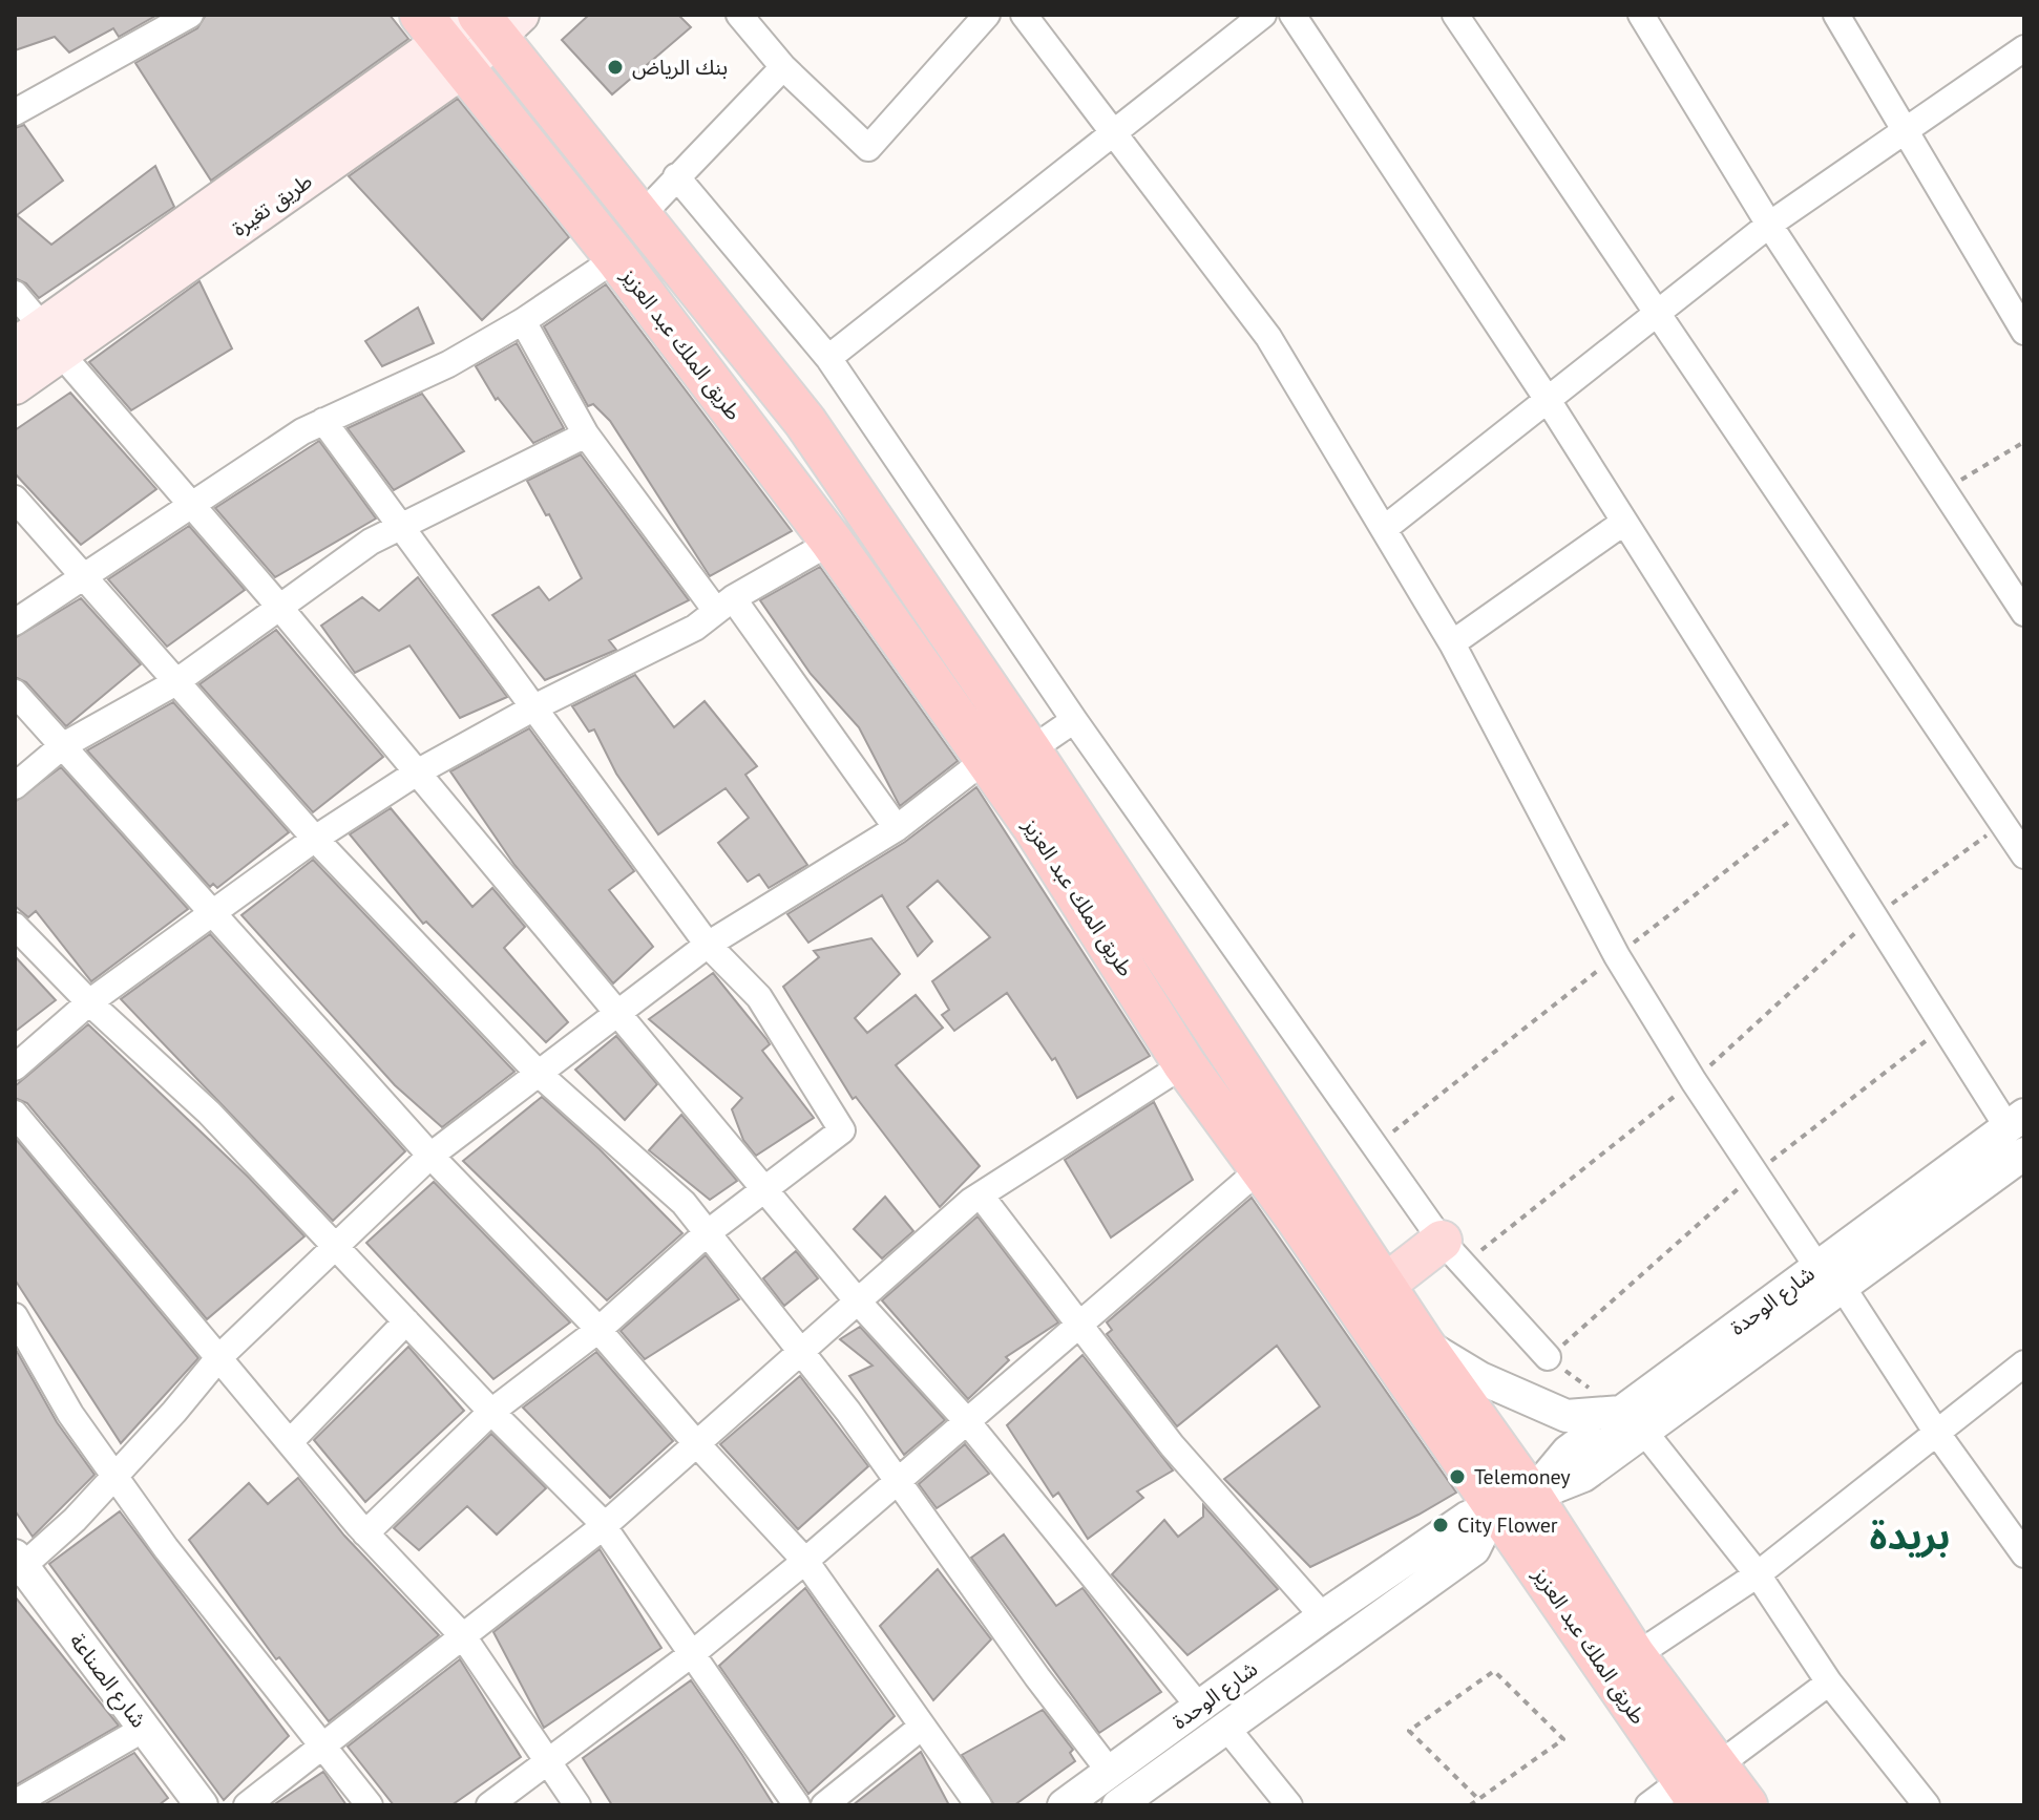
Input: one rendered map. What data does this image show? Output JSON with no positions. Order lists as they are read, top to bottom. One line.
{"streets":{"highway":["طريق الملك عبد العزيز"],"main road":["طريق تغيرة"],"street":["شارع الوحدة","شارع الصناعة"]},"crossings":[["طريق تغيرة","طريق الملك عبد العزيز"],["طريق الملك عبد العزيز","شارع الوحدة"]],"districts":["بريدة"],"places":["بنك الرياض","Telemoney","City Flower"]}
